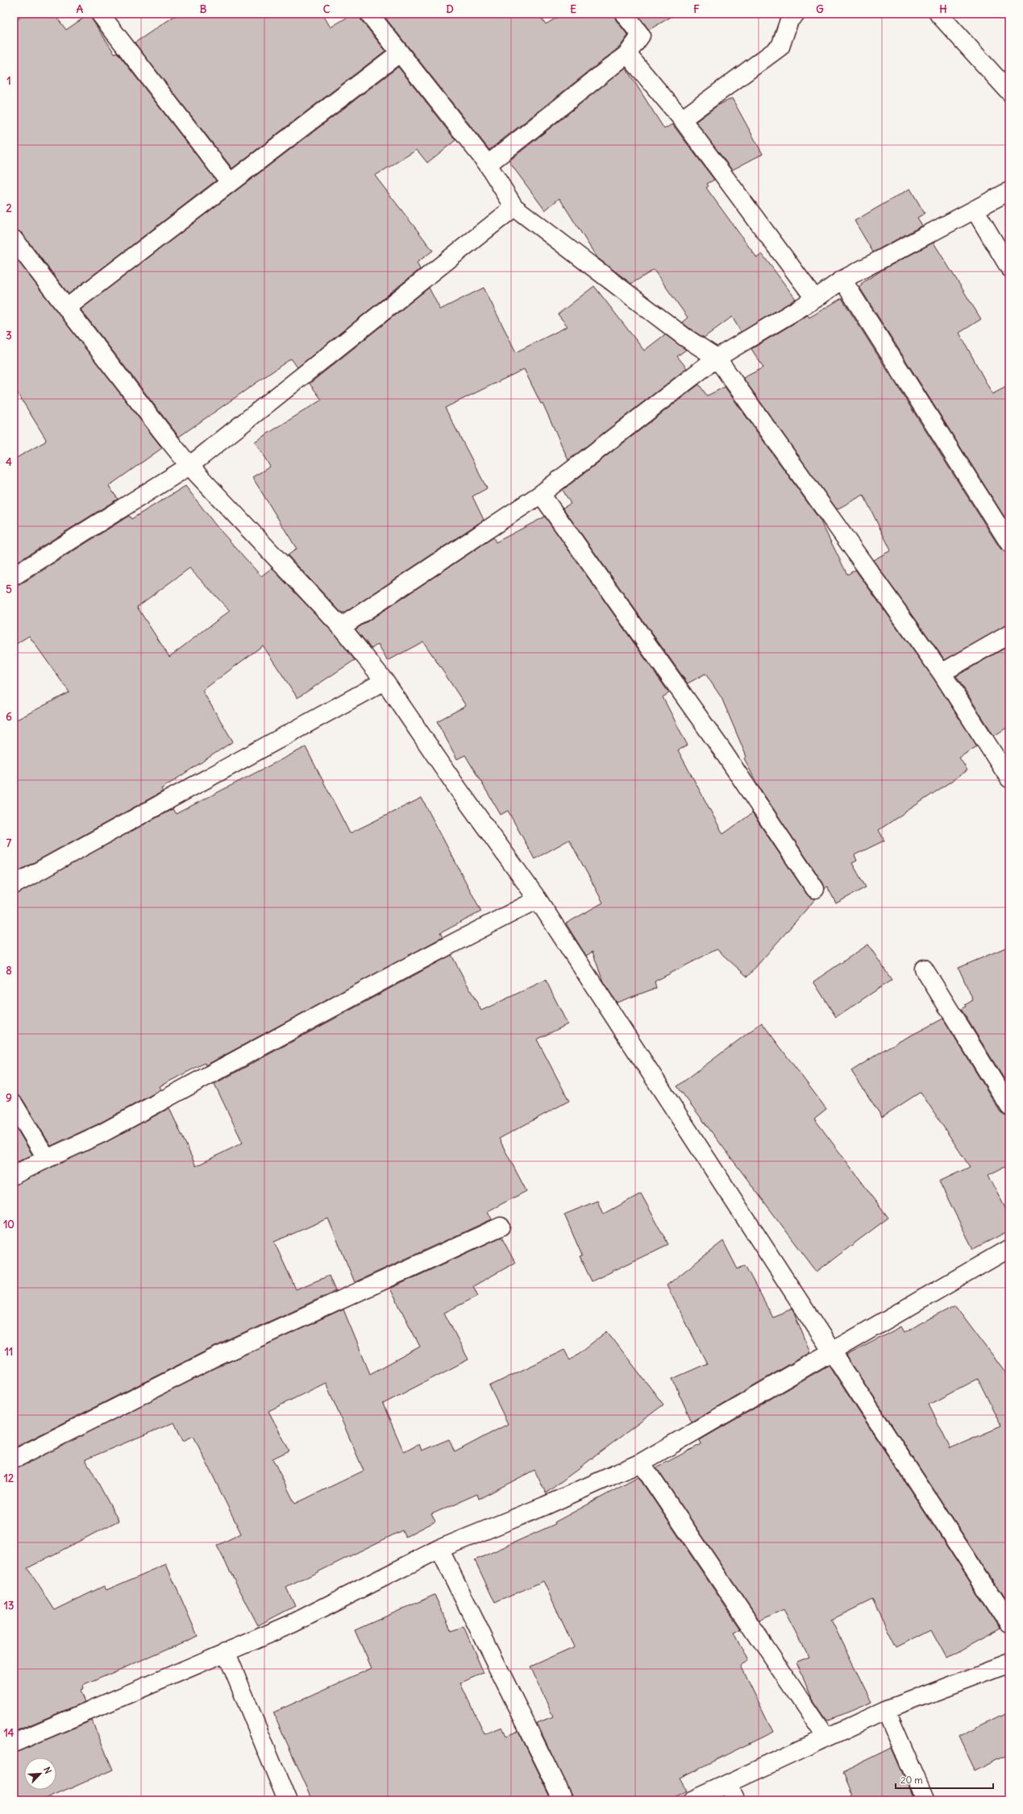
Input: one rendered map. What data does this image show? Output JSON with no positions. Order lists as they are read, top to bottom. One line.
{"scale_bar":"20 m","north":"top right","grid":{"columns":["A","B","C","D","E","F","G","H"],"rows":["1","2","3","4","5","6","7","8","9","10","11","12","13","14"]}}
